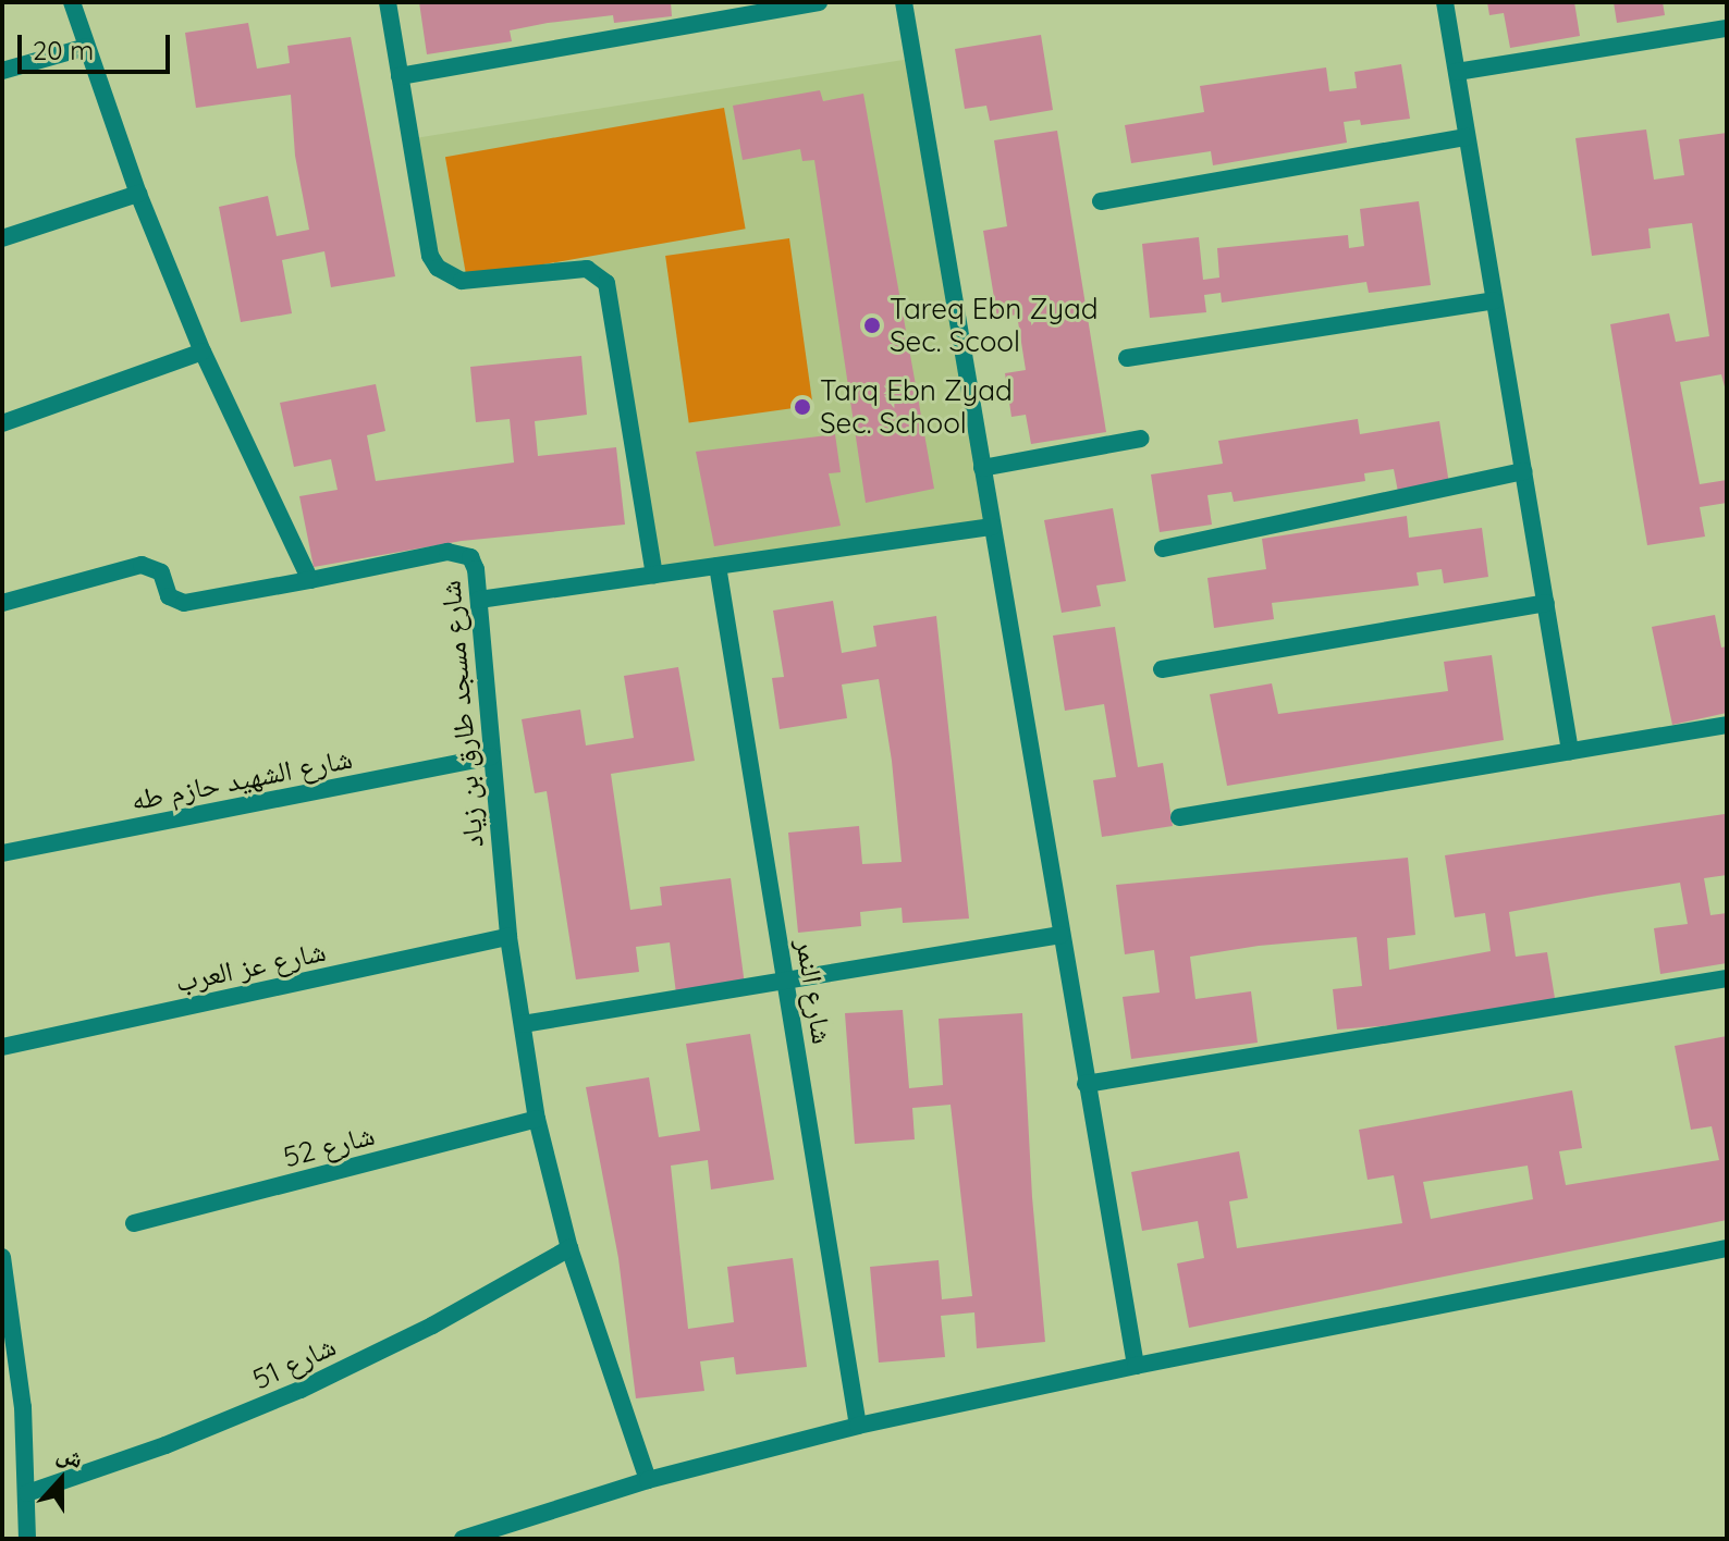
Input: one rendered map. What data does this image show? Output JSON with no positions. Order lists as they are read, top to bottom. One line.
{"streets":{"street":["شارع مسجد طارق بن زياد","شارع الشهيد حازم طه","شارع عز العرب","شارع النمر","شارع 52","شارع 51"]},"crossings":[["شارع مسجد طارق بن زياد","شارع الشهيد حازم طه"],["شارع مسجد طارق بن زياد","شارع عز العرب"],["شارع مسجد طارق بن زياد","شارع 52"],["شارع مسجد طارق بن زياد","شارع 51"]],"places":["Tareq Ebn Zyad Sec. Scool","Tarq Ebn Zyad Sec. School"],"scale_bar":"20 m","north":"top"}
